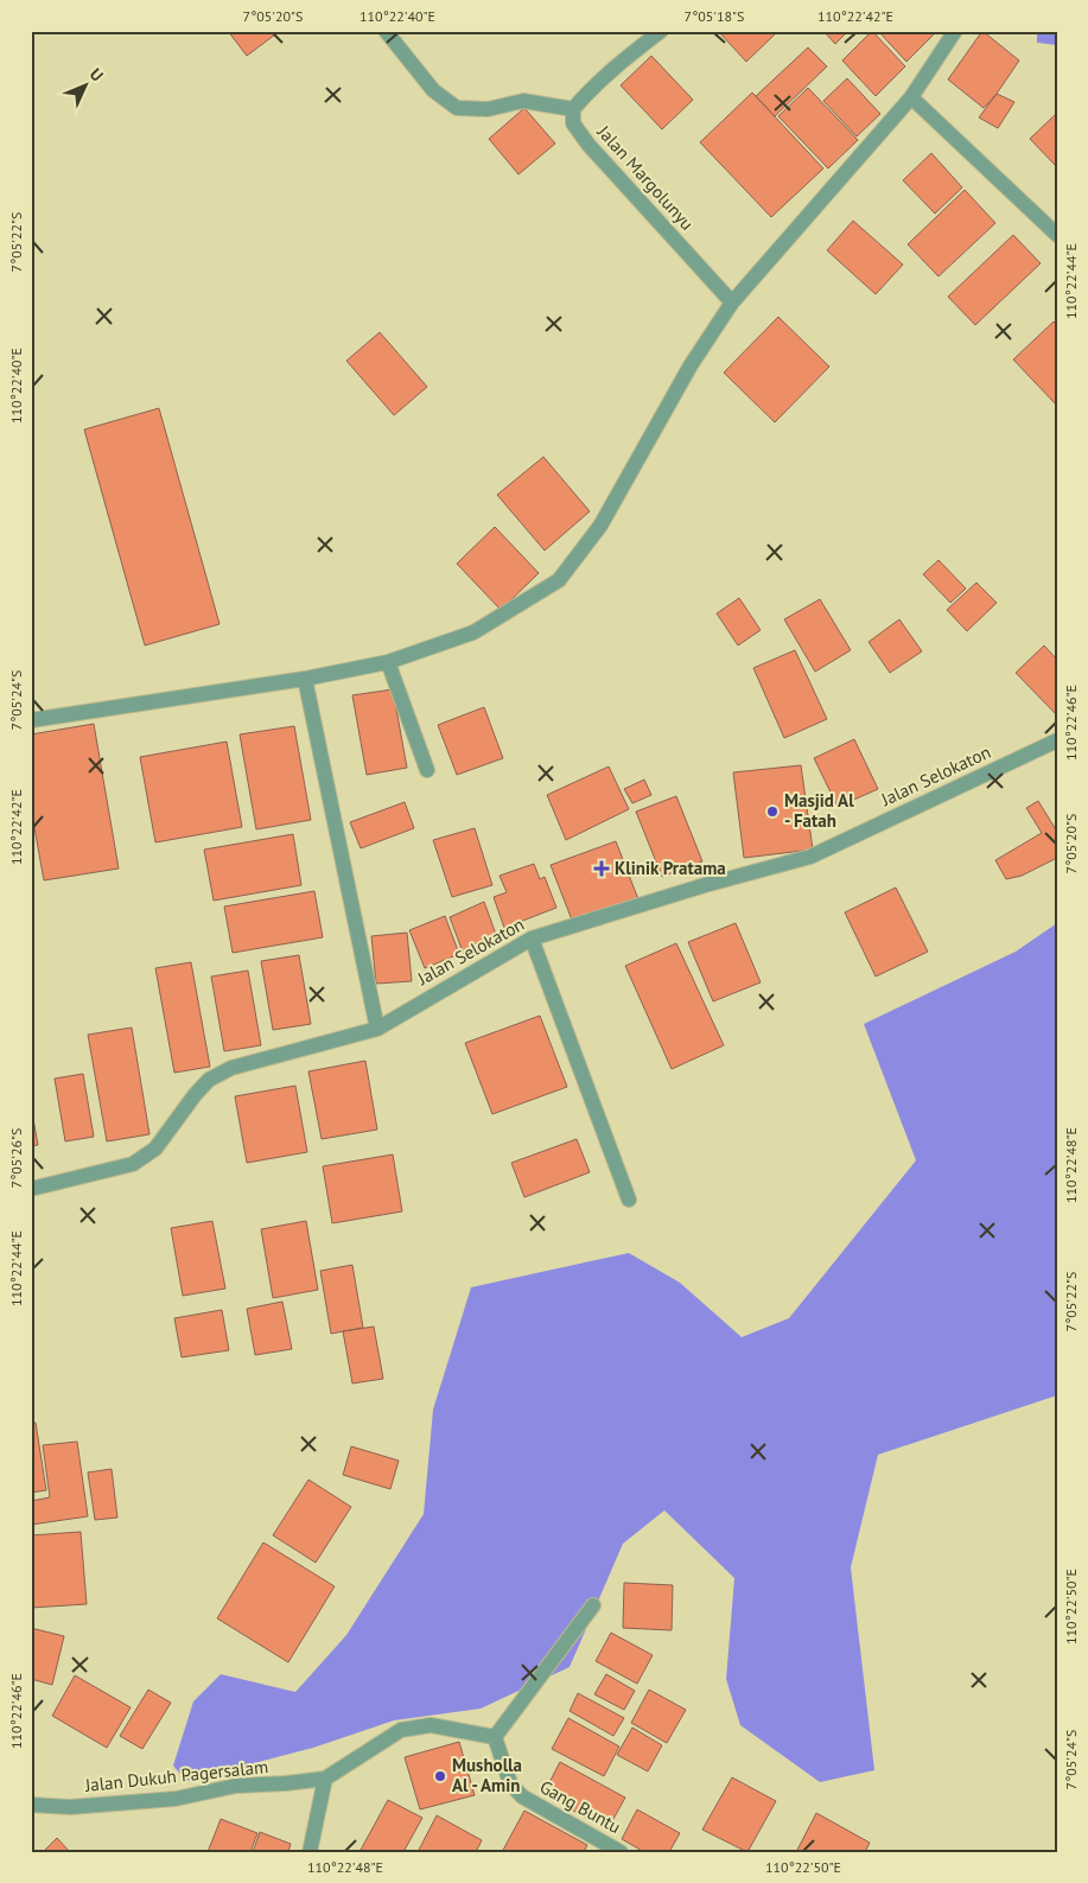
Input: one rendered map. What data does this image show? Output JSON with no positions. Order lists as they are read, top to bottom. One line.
{"streets":{"street":["Jalan Margolunyu","Jalan Selokaton","Jalan Dukuh Pagersalam","Gang Buntu"]},"crossings":[["Jalan Dukuh Pagersalam","Gang Buntu"]],"places":{"other":["Masjid Al - Fatah","Musholla Al - Amin"],"health":["Klinik Pratama"]},"north":"top right","coordinates":["7°05'20\"S","110°22'40\"E","7°05'18\"S","110°22'42\"E","7°05'22\"S","110°22'44\"E","7°05'24\"S","110°22'46\"E","7°05'26\"S","110°22'48\"E","110°22'50\"E"]}
